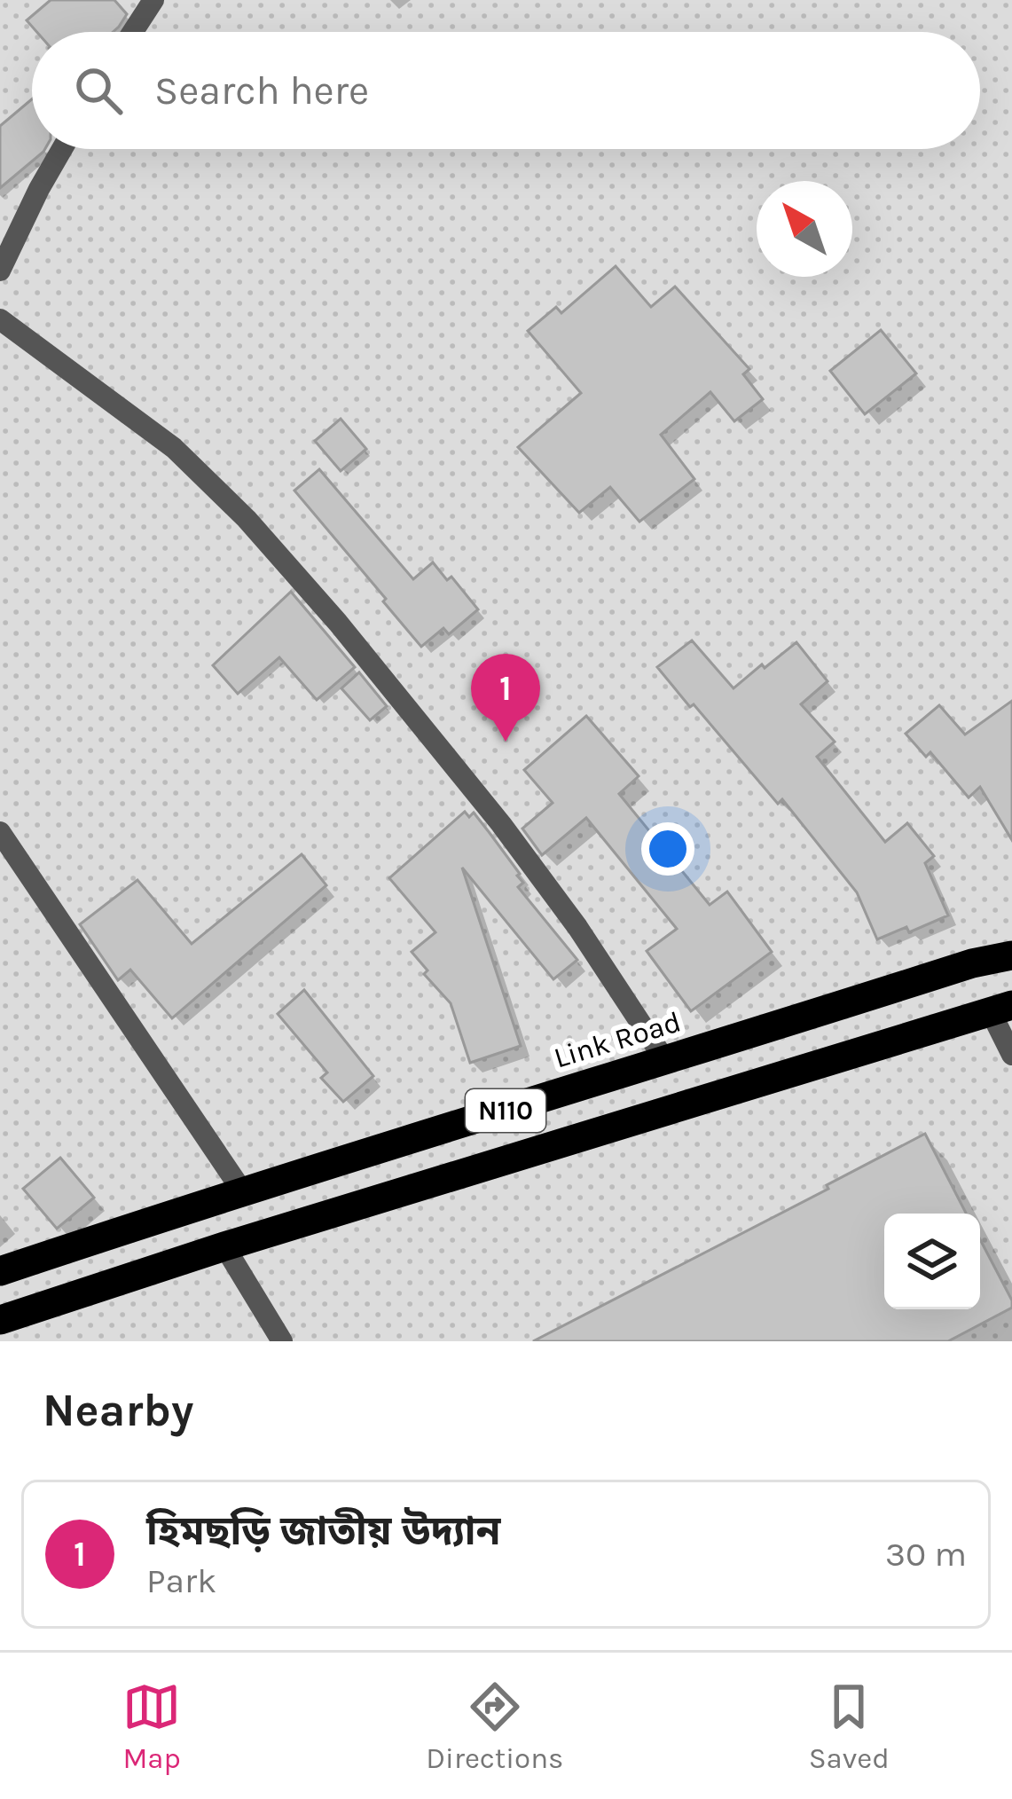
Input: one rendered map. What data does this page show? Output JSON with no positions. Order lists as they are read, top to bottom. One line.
{"streets":{"highway":["Link Road","N110"]},"north":"top left","page":{"search":"Search here","pins":"1","heading":"Nearby","list":[{"mark":"1","name":"হিমছড়ি জাতীয় উদ্যান","note":"Park","value":"30 m"}],"nav":["Map","Directions","Saved"]}}
